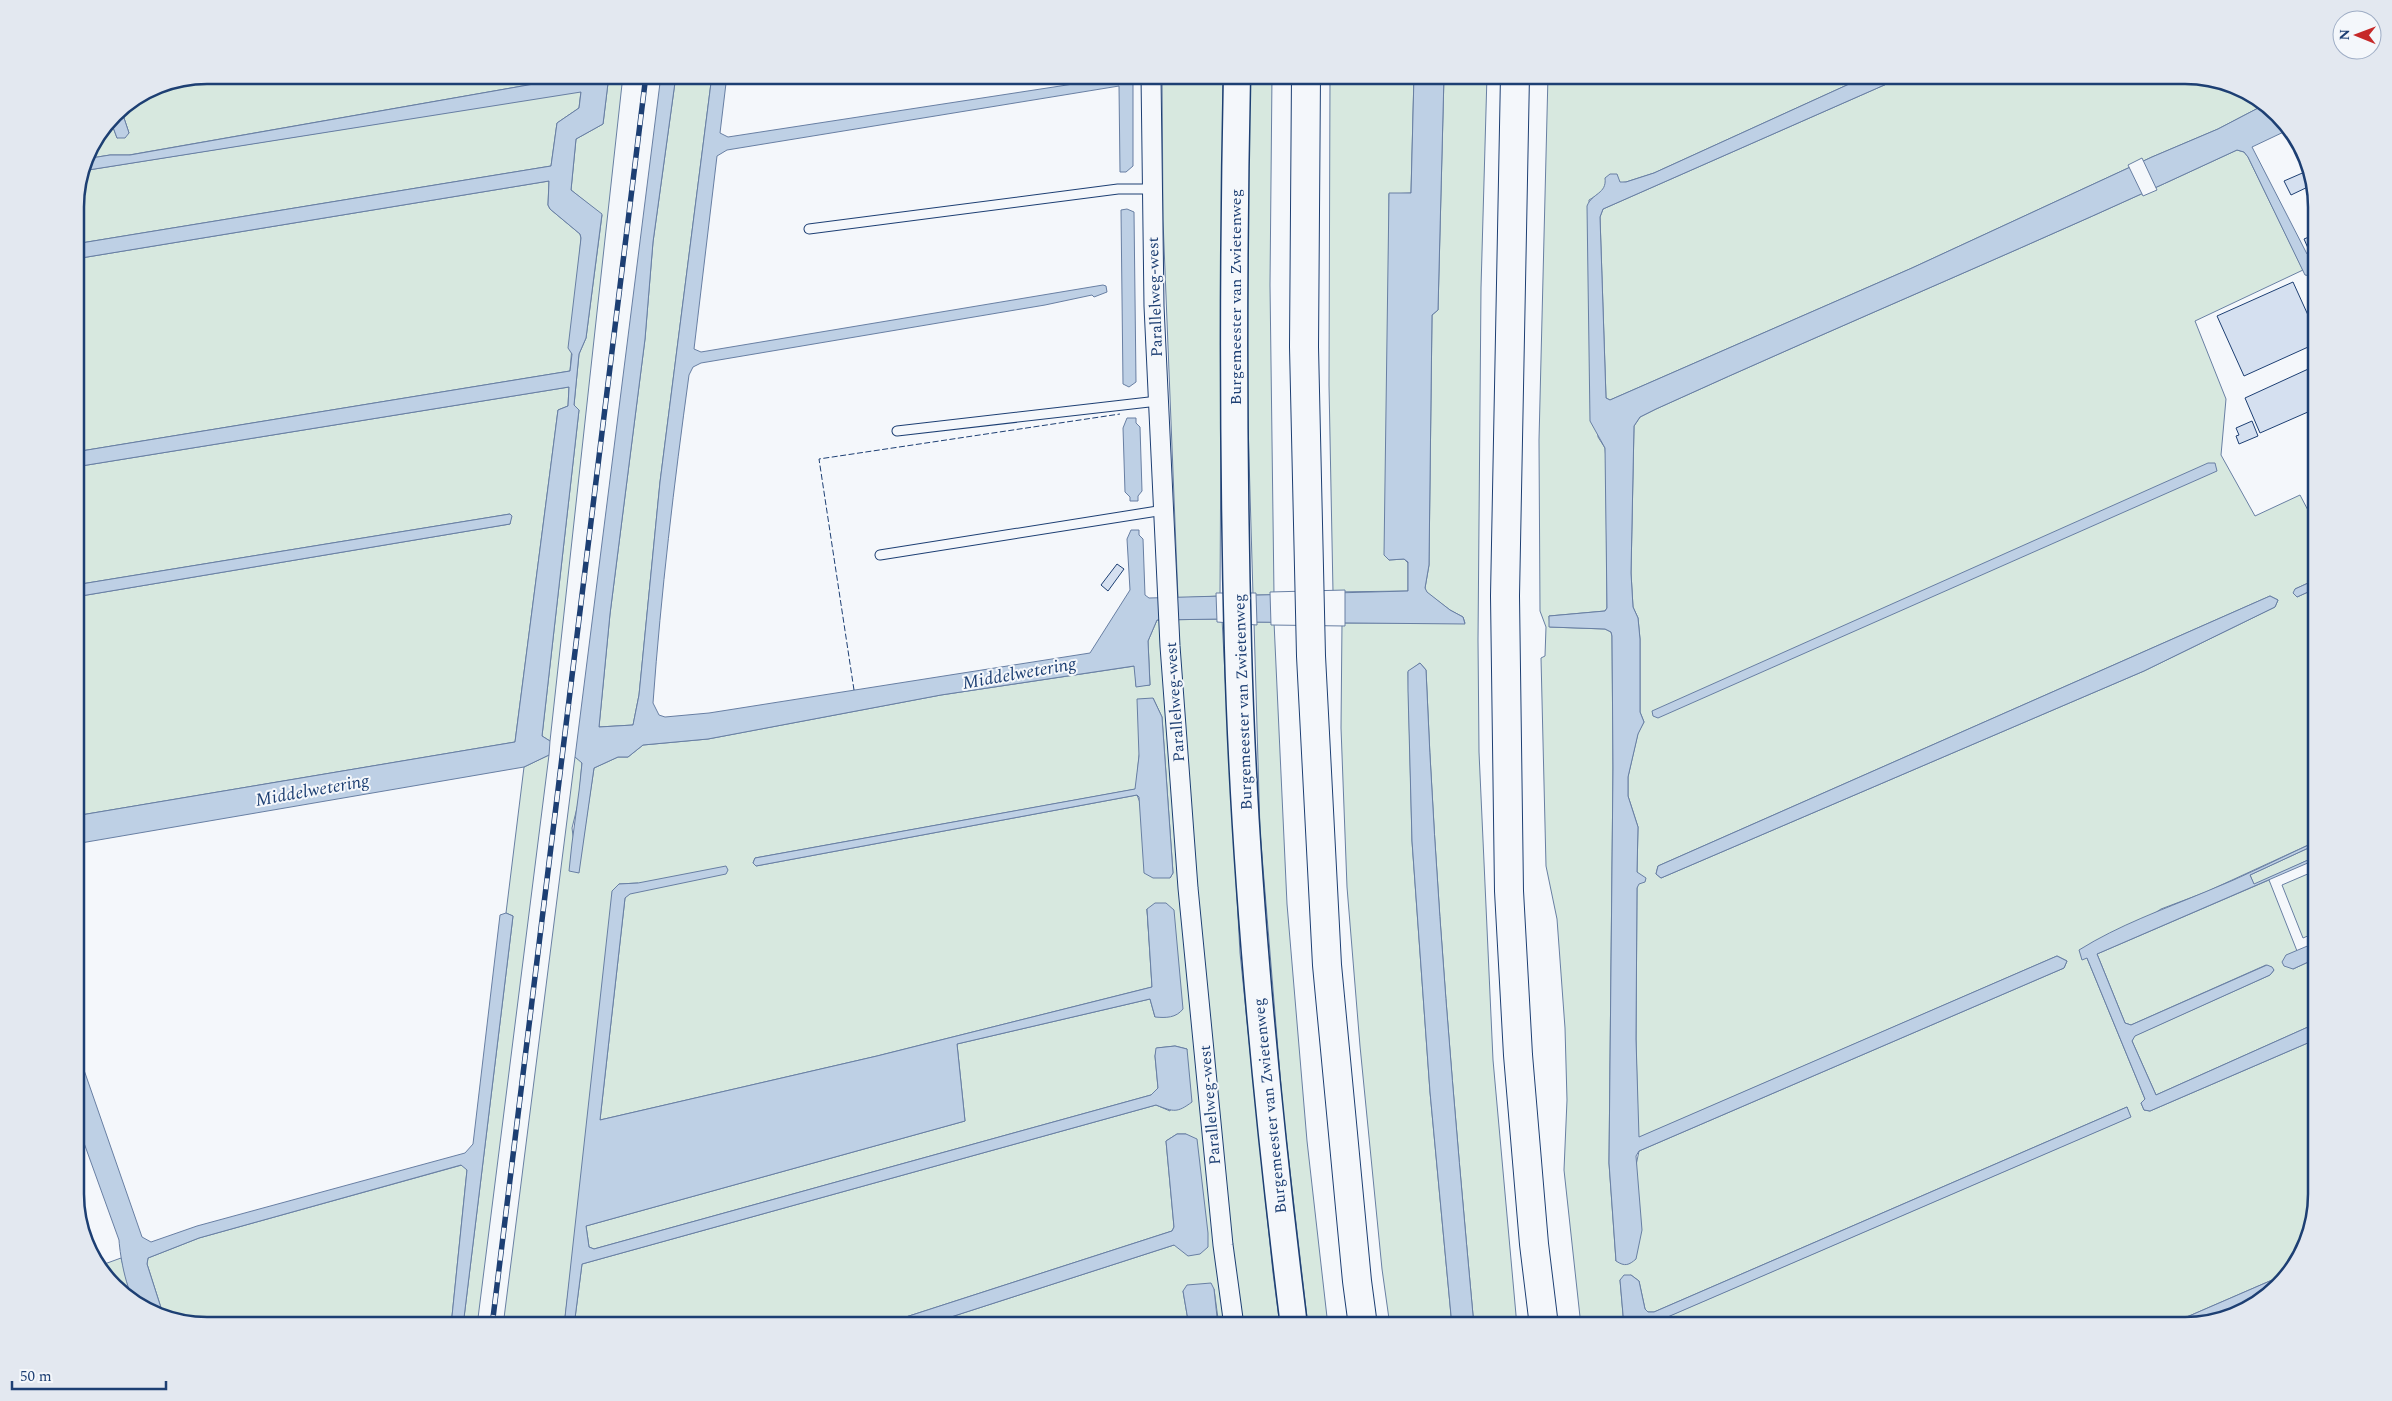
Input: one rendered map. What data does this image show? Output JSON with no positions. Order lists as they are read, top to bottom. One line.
{"streets":{"main road":["Burgemeester van Zwietenweg"],"street":["Parallelweg-west"]},"water":["Middelwetering"],"scale_bar":"50 m","north":"left"}
